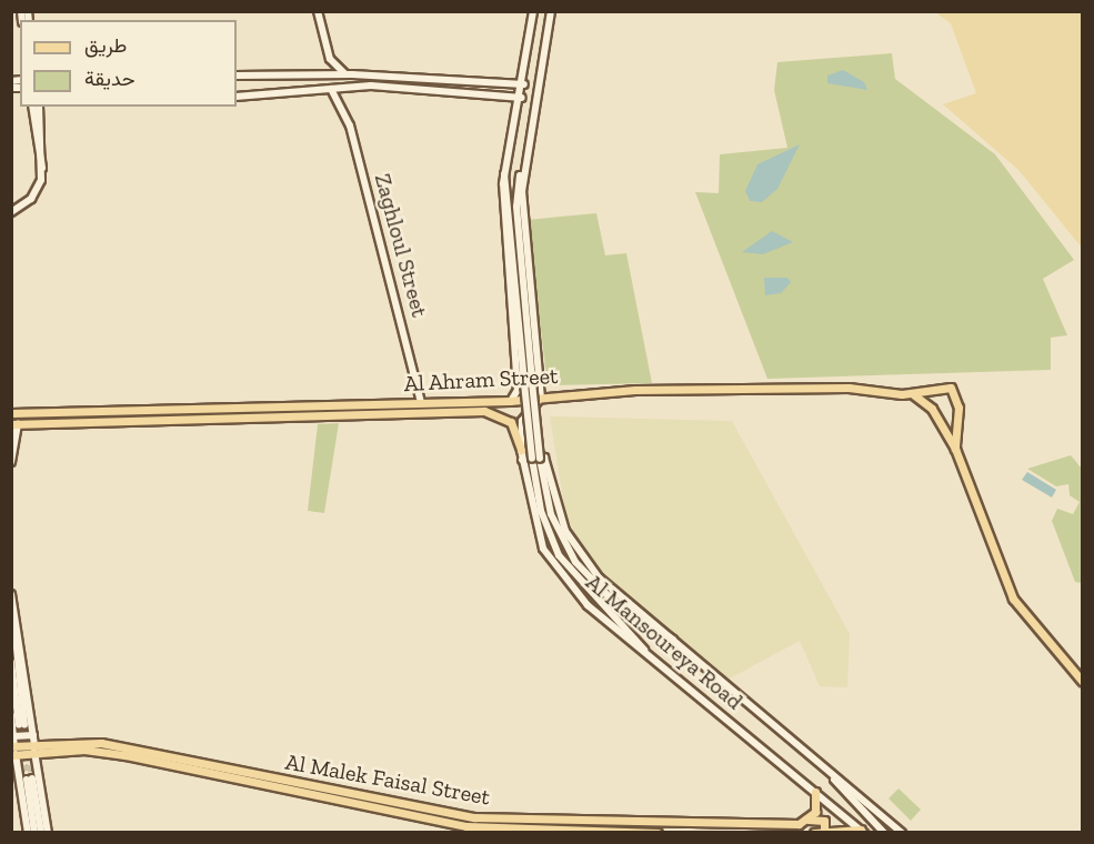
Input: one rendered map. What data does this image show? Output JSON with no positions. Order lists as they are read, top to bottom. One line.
{"streets":{"main road":["Zaghloul Street","Al Ahram Street","Al Mansoureya Road","Al Malek Faisal Street"]},"crossings":[["Zaghloul Street","Al Ahram Street"],["Al Ahram Street","Al Mansoureya Road"]],"legend":["طريق","حديقة"]}
